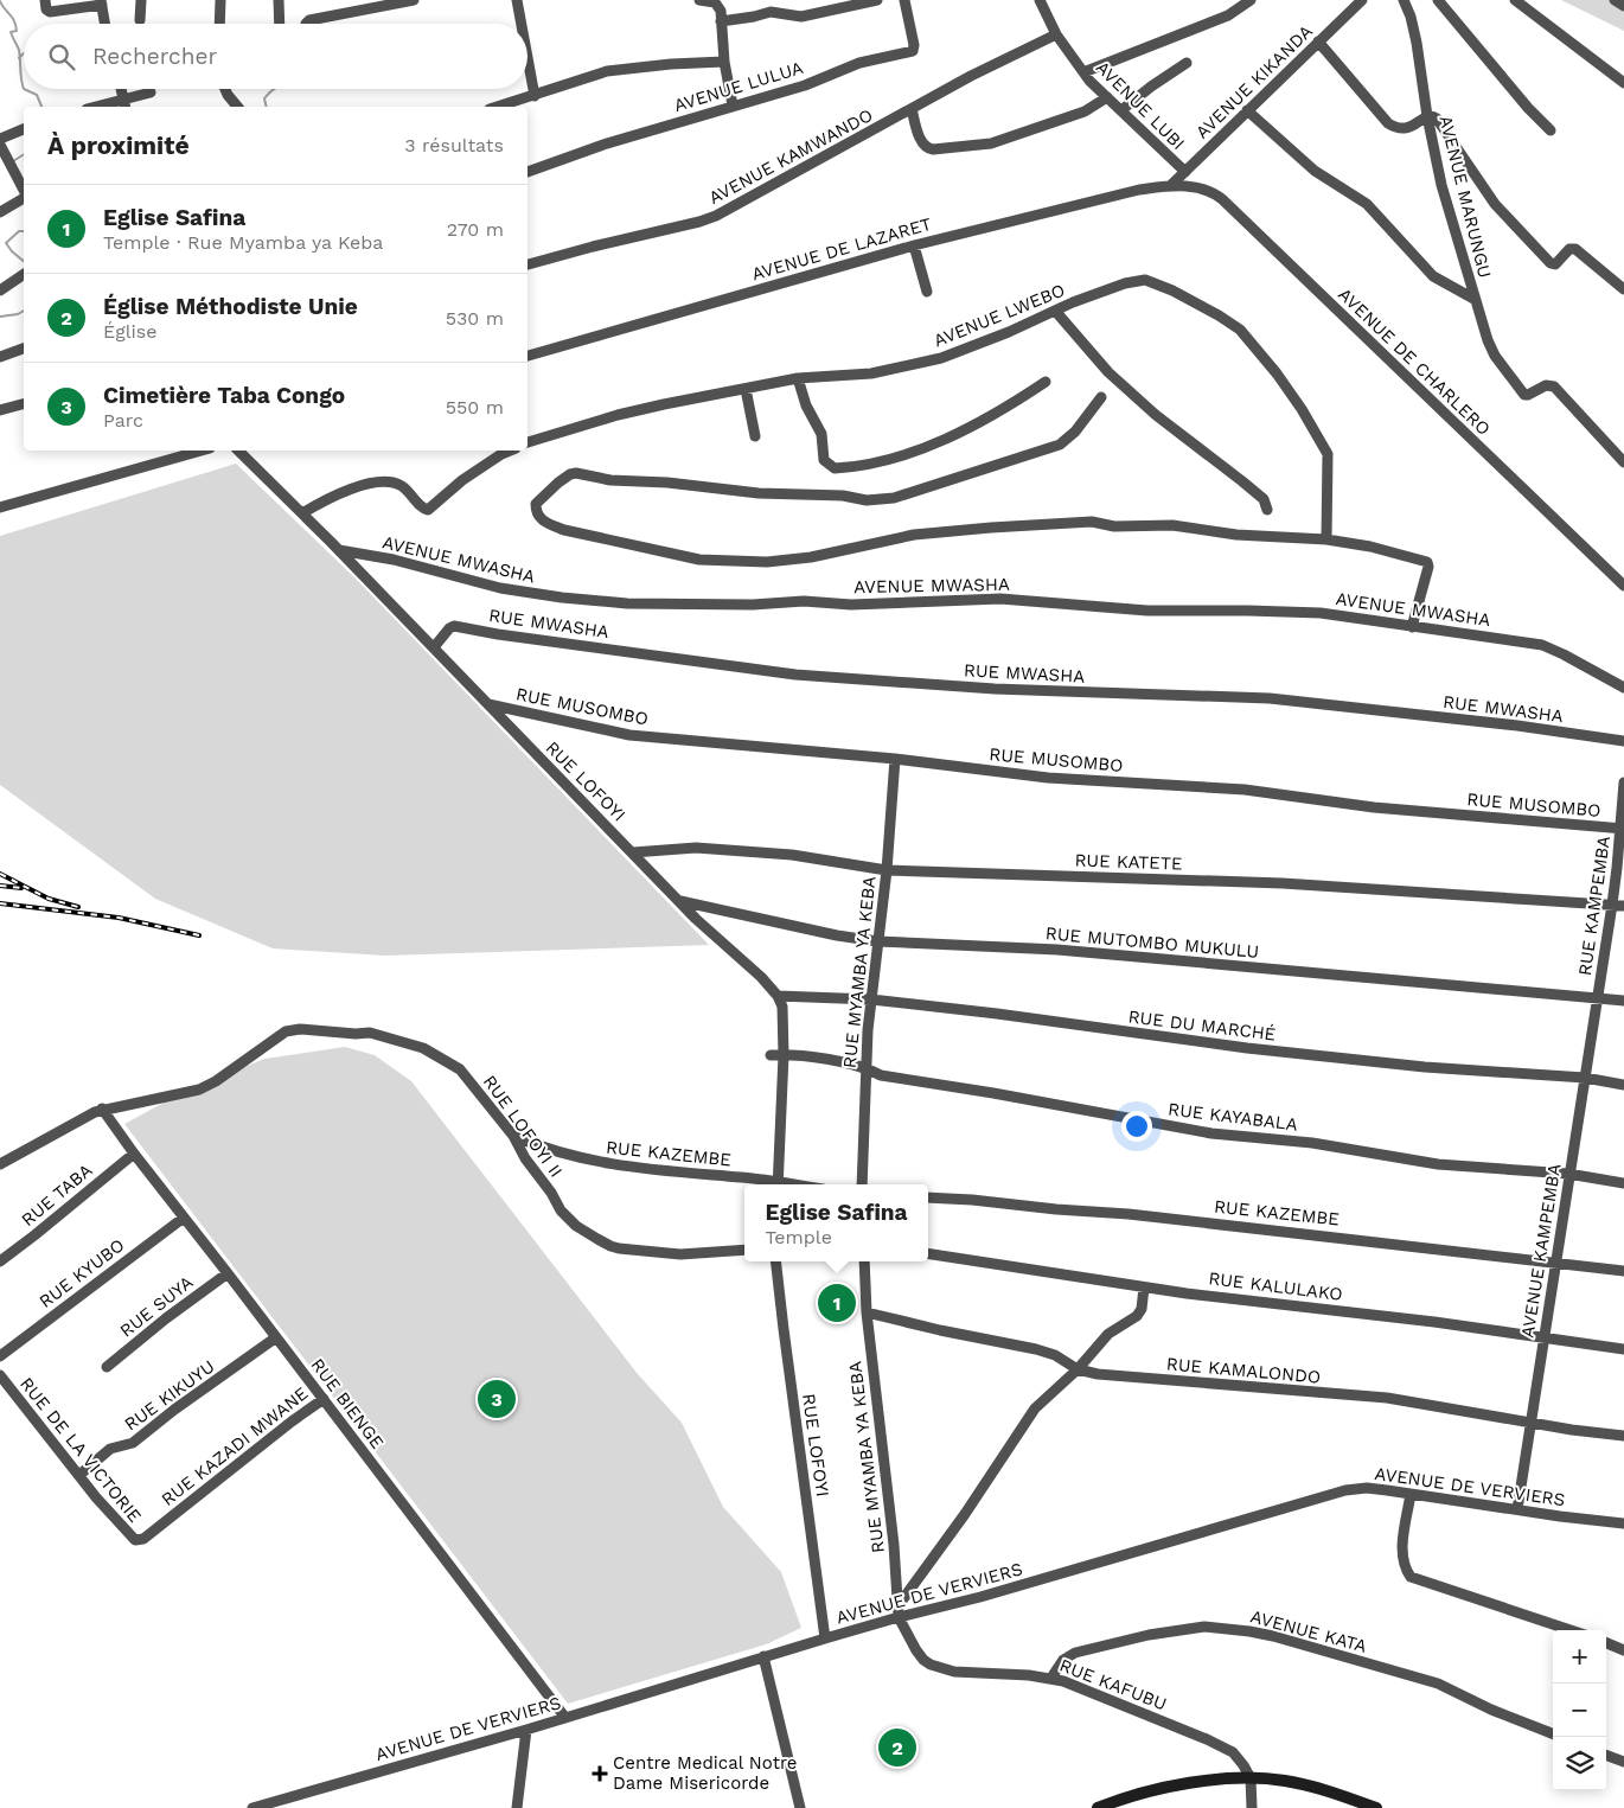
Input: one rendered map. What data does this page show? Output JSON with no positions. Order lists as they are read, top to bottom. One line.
{"streets":{"street":["AVENUE KIKANDA","AVENUE LULUA","AVENUE LUBI","AVENUE KAMWANDO","AVENUE MARUNGU","AVENUE DE LAZARET","AVENUE LWEBO","AVENUE DE CHARLERO","AVENUE MWASHA","RUE MWASHA","RUE MUSOMBO","RUE LOFOYI","RUE KATETE","RUE KAMPEMBA","RUE MUTOMBO MUKULU","RUE MYAMBA YA KEBA","RUE DU MARCHÉ","RUE KAYABALA","RUE LOFOYI II","RUE KAZEMBE","RUE TABA","AVENUE KAMPEMBA","RUE KYUBO","RUE KALULAKO","RUE SUYA","RUE KAMALONDO","RUE KIKUYU","RUE BIENGE","RUE KAZADI MWANE","RUE DE LA VICTORIE","AVENUE DE VERVIERS","AVENUE KATA","RUE KAFUBU"]},"crossings":[["AVENUE KIKANDA","AVENUE LUBI"],["AVENUE KIKANDA","AVENUE DE LAZARET"],["AVENUE KIKANDA","AVENUE DE CHARLERO"],["AVENUE LUBI","AVENUE KAMWANDO"],["AVENUE DE LAZARET","AVENUE DE CHARLERO"],["AVENUE MWASHA","RUE LOFOYI"],["RUE MWASHA","RUE LOFOYI"],["RUE MUSOMBO","RUE LOFOYI"],["RUE MUSOMBO","RUE KAMPEMBA"],["RUE MUSOMBO","RUE MYAMBA YA KEBA"],["RUE LOFOYI","RUE KATETE"],["RUE LOFOYI","RUE MUTOMBO MUKULU"],["RUE LOFOYI","RUE DU MARCHÉ"],["RUE LOFOYI","AVENUE DE VERVIERS"],["RUE KATETE","RUE KAMPEMBA"],["RUE KATETE","RUE MYAMBA YA KEBA"],["RUE KAMPEMBA","RUE MUTOMBO MUKULU"],["RUE KAMPEMBA","AVENUE KAMPEMBA"],["RUE MUTOMBO MUKULU","RUE MYAMBA YA KEBA"],["RUE MUTOMBO MUKULU","AVENUE KAMPEMBA"],["RUE MYAMBA YA KEBA","RUE DU MARCHÉ"],["RUE MYAMBA YA KEBA","RUE KAYABALA"],["RUE MYAMBA YA KEBA","RUE KAMALONDO"],["RUE MYAMBA YA KEBA","AVENUE DE VERVIERS"],["RUE MYAMBA YA KEBA","RUE KAFUBU"],["RUE DU MARCHÉ","AVENUE KAMPEMBA"],["RUE KAYABALA","AVENUE KAMPEMBA"],["RUE LOFOYI II","RUE KAZEMBE"],["RUE LOFOYI II","RUE BIENGE"],["RUE KAZEMBE","AVENUE KAMPEMBA"],["RUE TABA","RUE BIENGE"],["AVENUE KAMPEMBA","RUE KALULAKO"],["AVENUE KAMPEMBA","RUE KAMALONDO"],["AVENUE KAMPEMBA","AVENUE DE VERVIERS"],["RUE KYUBO","RUE BIENGE"],["RUE SUYA","RUE BIENGE"],["RUE KIKUYU","RUE BIENGE"],["RUE KIKUYU","RUE DE LA VICTORIE"],["RUE BIENGE","RUE KAZADI MWANE"],["RUE BIENGE","AVENUE DE VERVIERS"],["RUE KAZADI MWANE","RUE DE LA VICTORIE"],["AVENUE DE VERVIERS","RUE KAFUBU"],["AVENUE KATA","RUE KAFUBU"]],"places":{"health":["Centre Medical Notre Dame Misericorde"]},"page":{"search":"Rechercher","heading":["À proximité","3 résultats"],"list":[{"mark":"1","name":"Eglise Safina","note":"Temple · Rue Myamba ya Keba","value":"270 m"},{"mark":"2","name":"Église Méthodiste Unie","note":"Église","value":"530 m"},{"mark":"3","name":"Cimetière Taba Congo","note":"Parc","value":"550 m"}],"popup":["Eglise Safina","Temple"],"pins":["1","3","2"],"map_buttons":["+","−"]}}
